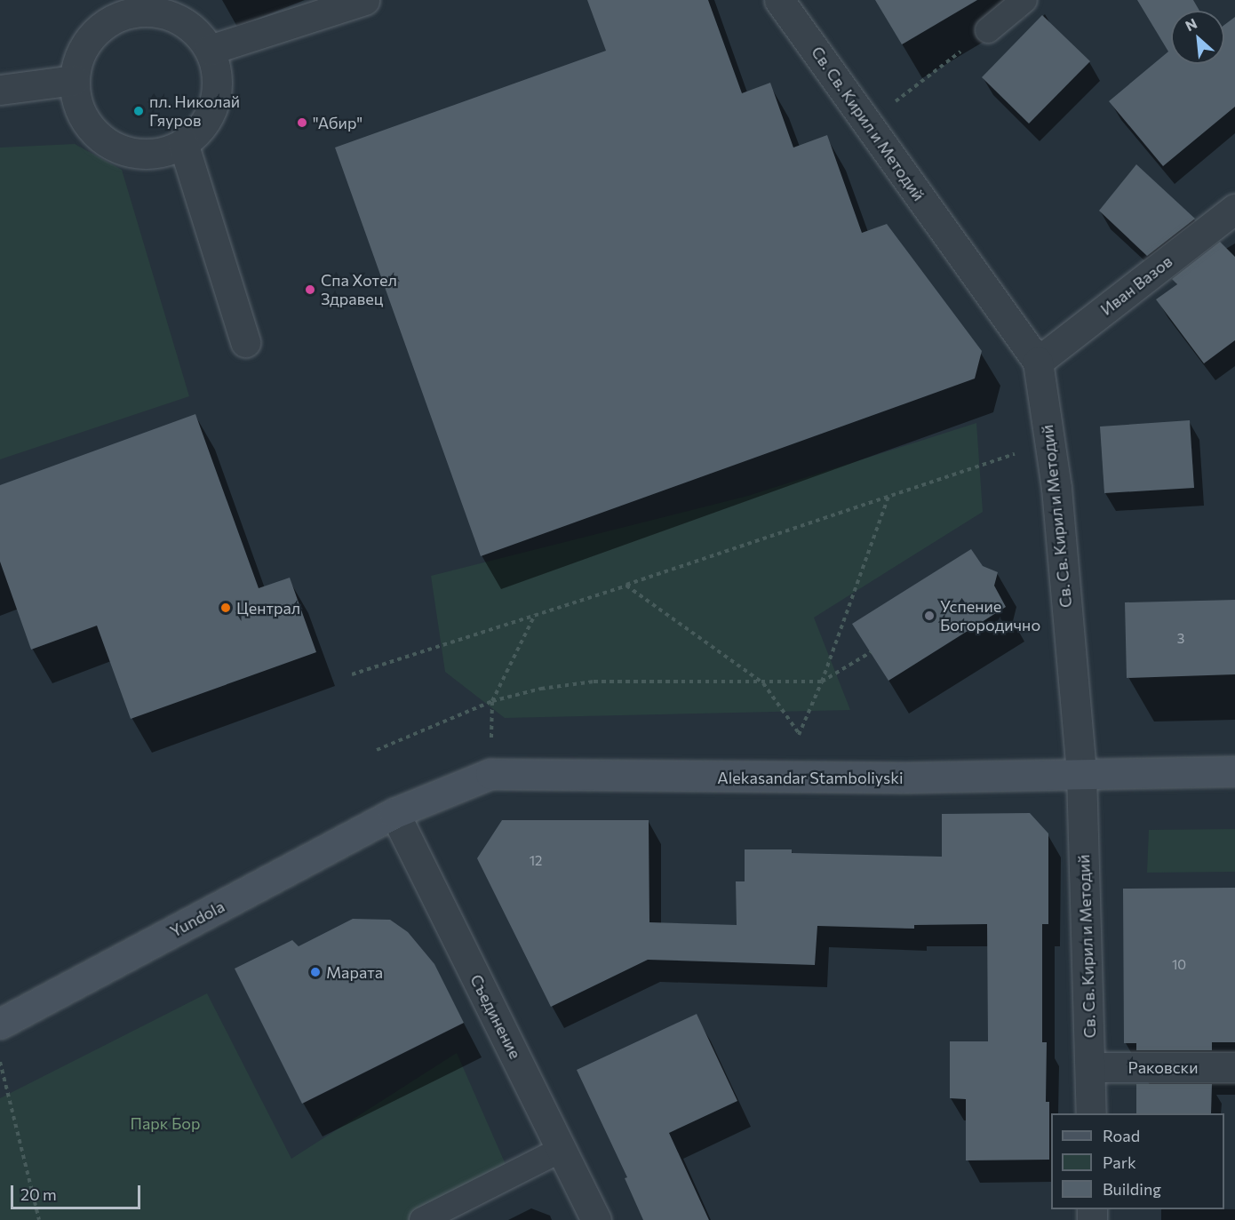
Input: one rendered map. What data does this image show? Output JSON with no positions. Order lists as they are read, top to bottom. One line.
{"streets":{"main road":["Alekasandar Stamboliyski","Yundola"],"street":["Св. Св. Кирил и Методий","Иван Вазов","Съединение","Раковски"]},"crossings":[["Св. Св. Кирил и Методий","Иван Вазов"],["Св. Св. Кирил и Методий","Alekasandar Stamboliyski"],["Св. Св. Кирил и Методий","Раковски"],["Alekasandar Stamboliyski","Yundola"],["Alekasandar Stamboliyski","Съединение"],["Yundola","Съединение"]],"parks":["Парк Бор"],"places":["пл. Николай Гяуров","\"Абир\"","Спа Хотел Здравец","Централ","Успение Богородично","Марата"],"house_numbers":["3","12","10"],"legend":["Road","Park","Building"],"scale_bar":"20 m","north":"top left"}
